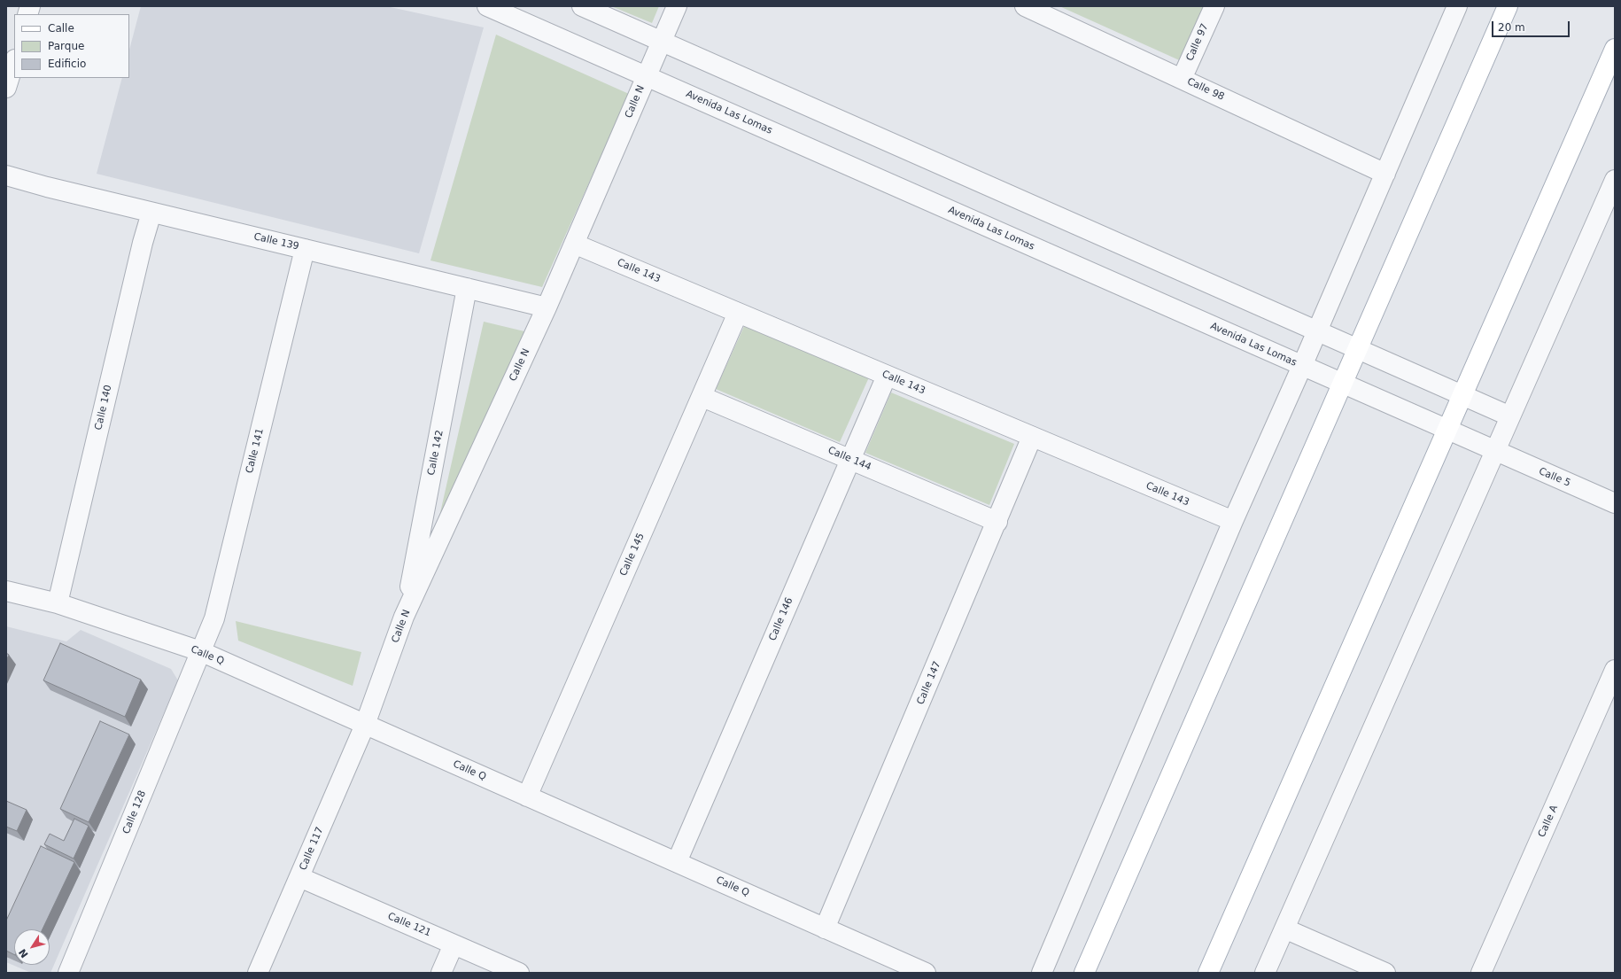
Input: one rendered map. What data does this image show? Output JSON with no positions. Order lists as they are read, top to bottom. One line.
{"streets":{"street":["Calle 97","Calle 98","Calle N","Avenida Las Lomas","Calle 139","Calle 143","Calle 140","Calle 141","Calle 142","Calle 144","Calle 5","Calle 145","Calle 146","Calle Q","Calle 147","Calle 128","Calle A","Calle 117","Calle 121"]},"crossings":[["Calle 97","Calle 98"],["Calle N","Avenida Las Lomas"],["Calle N","Calle 139"],["Calle N","Calle 143"],["Calle N","Calle 142"],["Calle N","Calle Q"],["Calle N","Calle 117"],["Avenida Las Lomas","Calle 5"],["Calle 139","Calle 140"],["Calle 139","Calle 141"],["Calle 139","Calle 142"],["Calle 143","Calle 145"],["Calle 143","Calle 146"],["Calle 143","Calle 147"],["Calle 140","Calle Q"],["Calle 141","Calle Q"],["Calle 141","Calle 128"],["Calle 144","Calle 145"],["Calle 144","Calle 146"],["Calle 144","Calle 147"],["Calle 145","Calle Q"],["Calle 146","Calle Q"],["Calle Q","Calle 147"],["Calle Q","Calle 128"],["Calle Q","Calle 117"],["Calle 117","Calle 121"]],"legend":["Calle","Parque","Edificio"],"scale_bar":"20 m","north":"bottom left"}
